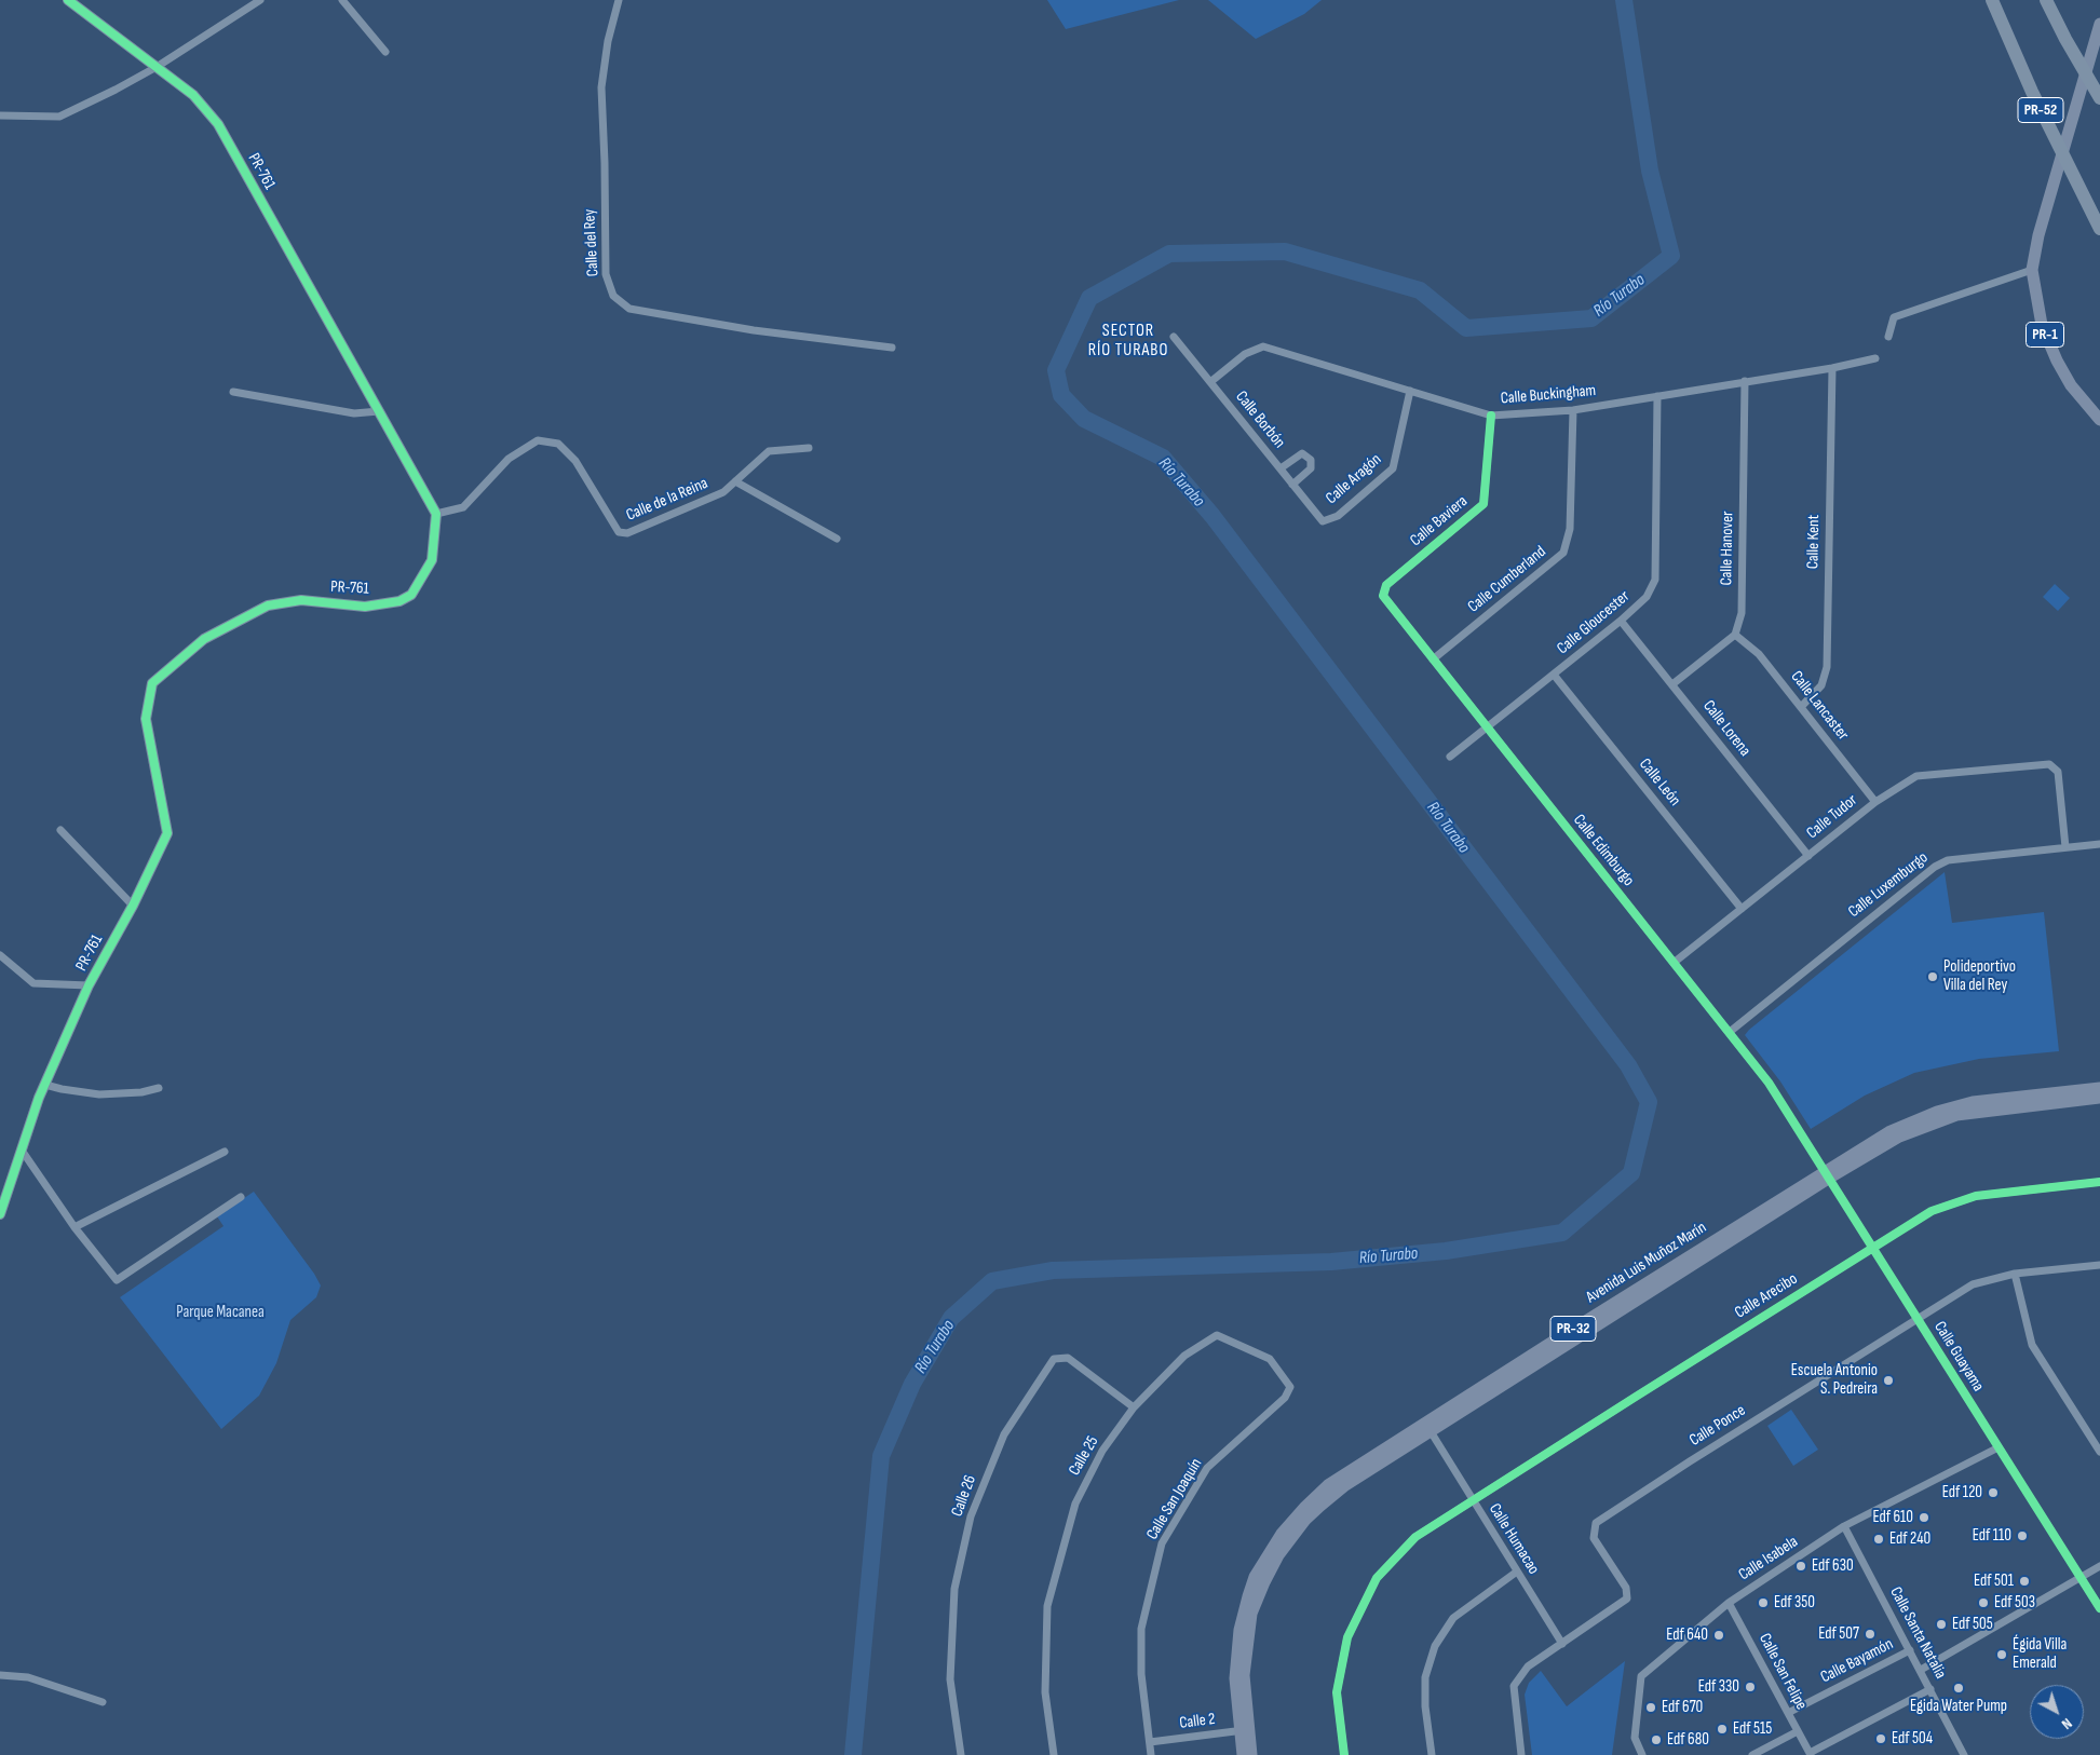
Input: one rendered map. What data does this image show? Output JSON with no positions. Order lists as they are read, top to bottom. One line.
{"streets":{"highway":["PR-52"],"main road":["PR-1","Avenida Luis Muñoz Marín","PR-32"],"street":["PR-761","Calle del Rey","Calle Buckingham","Calle Borbón","Calle Aragón","Calle de la Reina","Calle Baviera","Calle Kent","Calle Hanover","Calle Cumberland","Calle Gloucester","Calle Lancaster","Calle Lorena","Calle León","Calle Tudor","Calle Edimburgo","Calle Luxemburgo","Calle Arecibo","Calle Guayama","Calle Ponce","Calle 25","Calle 26","Calle San Joaquín","Calle Humacao","Calle Isabela","Calle Santa Natalia","Calle Bayamón","Calle San Felipe","Calle 2"]},"crossings":[["PR-761","Calle de la Reina"],["Calle Buckingham","Calle Borbón"],["Calle Buckingham","Calle Aragón"],["Calle Buckingham","Calle Baviera"],["Calle Buckingham","Calle Kent"],["Calle Buckingham","Calle Hanover"],["Calle Buckingham","Calle Cumberland"],["Calle Buckingham","Calle Gloucester"],["Calle Borbón","Calle Aragón"],["Calle Baviera","Calle Edimburgo"],["Calle Kent","Calle Lancaster"],["Calle Hanover","Calle Lancaster"],["Calle Cumberland","Calle Edimburgo"],["Calle Gloucester","Calle Lorena"],["Calle Gloucester","Calle León"],["Calle Gloucester","Calle Edimburgo"],["Calle Lancaster","Calle Tudor"],["Calle Lorena","Calle Tudor"],["Calle León","Calle Tudor"],["Calle Tudor","Calle Edimburgo"],["Calle Tudor","Calle Luxemburgo"],["Calle Edimburgo","Calle Luxemburgo"],["Calle Edimburgo","Calle Guayama"],["Avenida Luis Muñoz Marín","Calle Guayama"],["Avenida Luis Muñoz Marín","Calle Humacao"],["Avenida Luis Muñoz Marín","Calle 2"],["Calle Arecibo","Calle Guayama"],["Calle Arecibo","Calle Humacao"],["Calle Guayama","Calle Ponce"],["Calle Guayama","Calle Isabela"],["Calle Ponce","Calle Humacao"],["Calle 25","Calle 26"],["Calle 25","Calle San Joaquín"],["Calle San Joaquín","Calle 2"],["Calle Isabela","Calle Santa Natalia"],["Calle Isabela","Calle San Felipe"],["Calle Santa Natalia","Calle Bayamón"],["Calle Bayamón","Calle San Felipe"]],"districts":["SECTOR RÍO TURABO"],"water":["Río Turabo"],"parks":["Parque Macanea"],"places":["Polideportivo Villa del Rey","Escuela Antonio S. Pedreira","Edf 120","Edf 610","Edf 110","Edf 240","Edf 630","Edf 501","Edf 350","Edf 503","Edf 505","Edf 507","Edf 640","Égida Villa Emerald","Edf 330","Egida Water Pump","Edf 670","Edf 515","Edf 504","Edf 680"],"north":"bottom right"}
